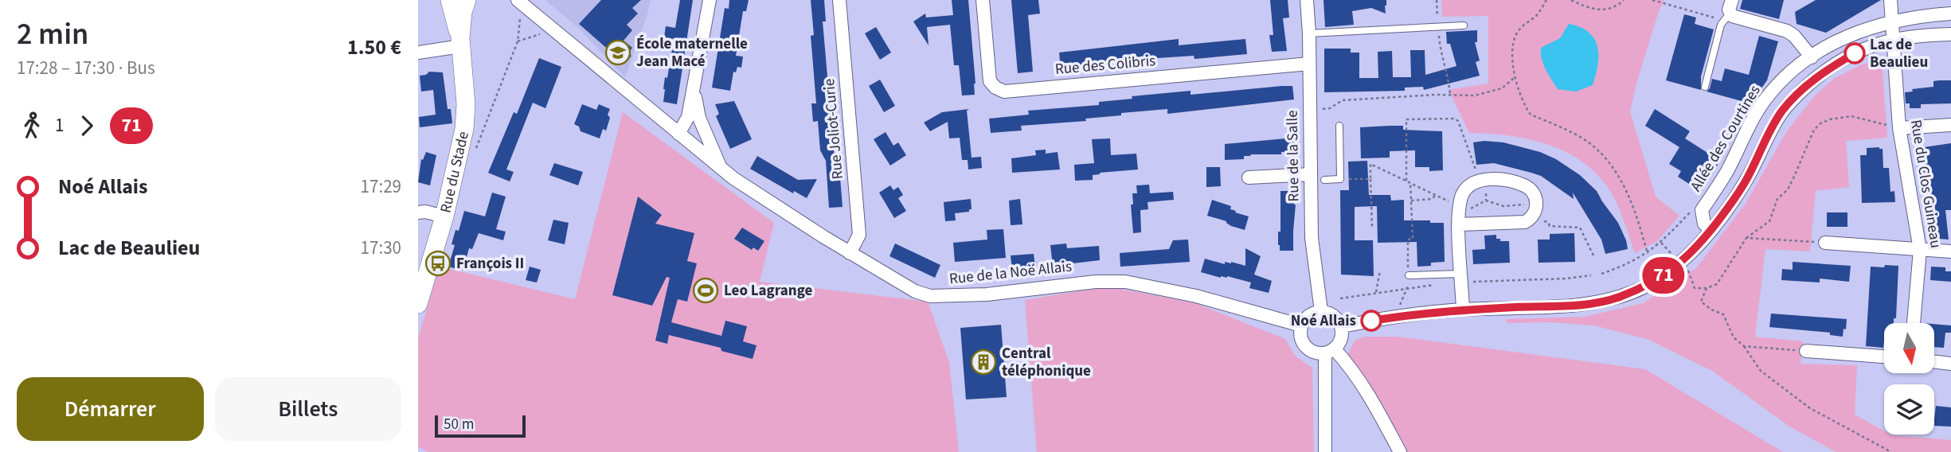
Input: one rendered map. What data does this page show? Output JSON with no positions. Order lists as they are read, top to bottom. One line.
{"streets":{"street":["Rue des Colibris","Rue Joliot-Curie","Allée des Courtines","Rue de la Salle","Rue du Stade","Rue du Clos Guineau","Rue de la Noë Allais"]},"crossings":[["Rue des Colibris","Rue de la Salle"],["Rue Joliot-Curie","Rue de la Noë Allais"],["Allée des Courtines","Rue du Clos Guineau"],["Rue de la Salle","Rue de la Noë Allais"]],"places":{"school or university":["École maternelle Jean Macé"],"other":["Lac de Beaulieu","Noé Allais"],"bus stop":["François II"],"sports":["Leo Lagrange"],"building":["Central téléphonique"]},"lines":["bus line 71"],"scale_bar":"50 m","north":"bottom","page":{"heading":["2 min","17:28 – 17:30 · Bus","1.50 €"],"on_map":"71","legs":["1","71"],"list":[{"name":"Noé Allais","value":"17:29"},{"name":"Lac de Beaulieu","value":"17:30"}],"buttons":["Démarrer","Billets"],"scale":"50 m"}}
